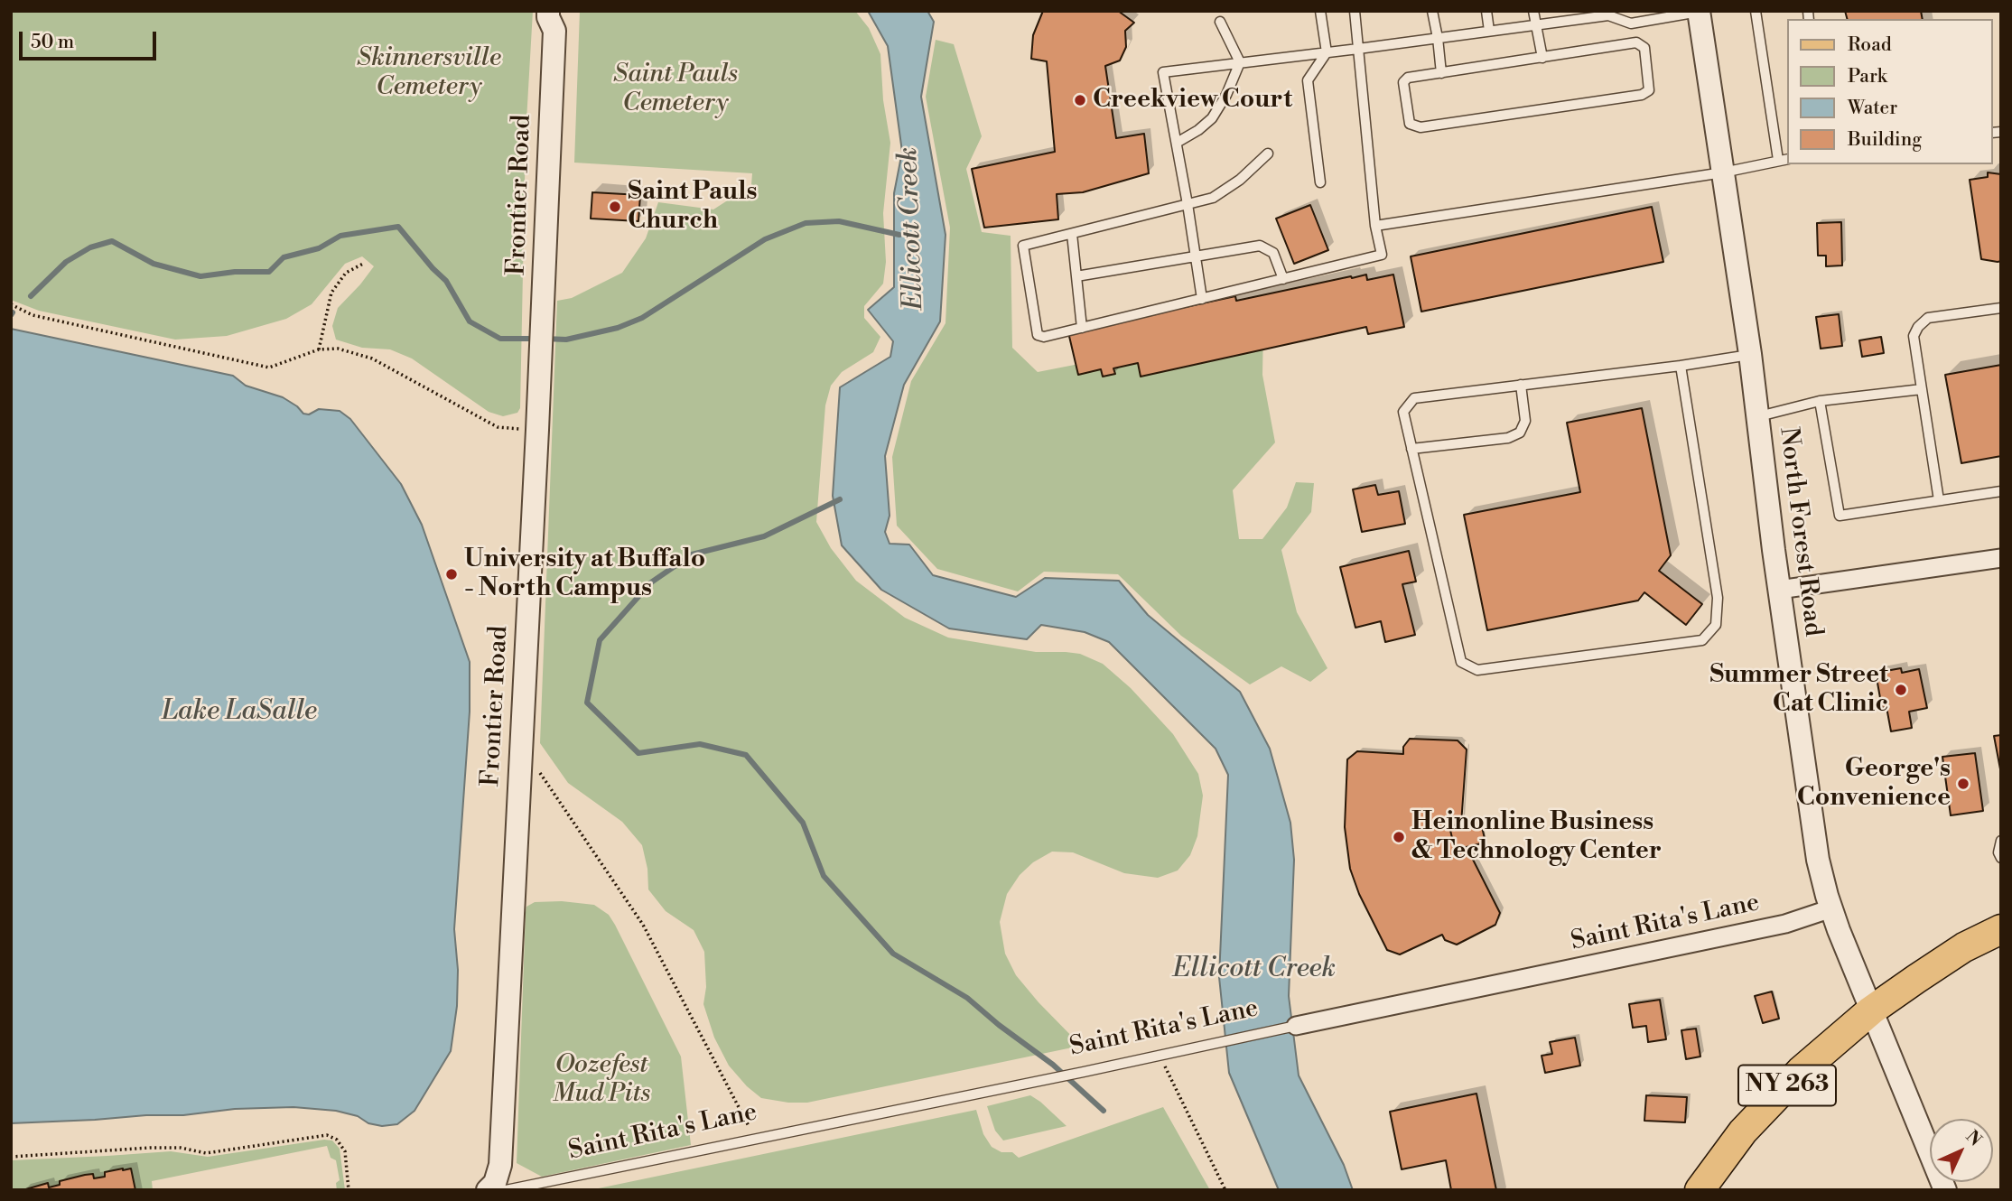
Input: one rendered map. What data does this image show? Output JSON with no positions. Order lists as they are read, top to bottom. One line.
{"streets":{"main road":["NY 263"],"street":["Frontier Road","North Forest Road","Saint Rita's Lane"]},"crossings":[["North Forest Road","Saint Rita's Lane"],["North Forest Road","NY 263"]],"water":["Ellicott Creek","Lake LaSalle"],"parks":["Skinnersville Cemetery","Saint Pauls Cemetery","Oozefest Mud Pits"],"places":["Creekview Court","Saint Pauls Church","University at Buffalo - North Campus","Summer Street Cat Clinic","George's Convenience","Heinonline Business & Technology Center"],"legend":["Road","Park","Water","Building"],"scale_bar":"50 m","north":"top right"}
